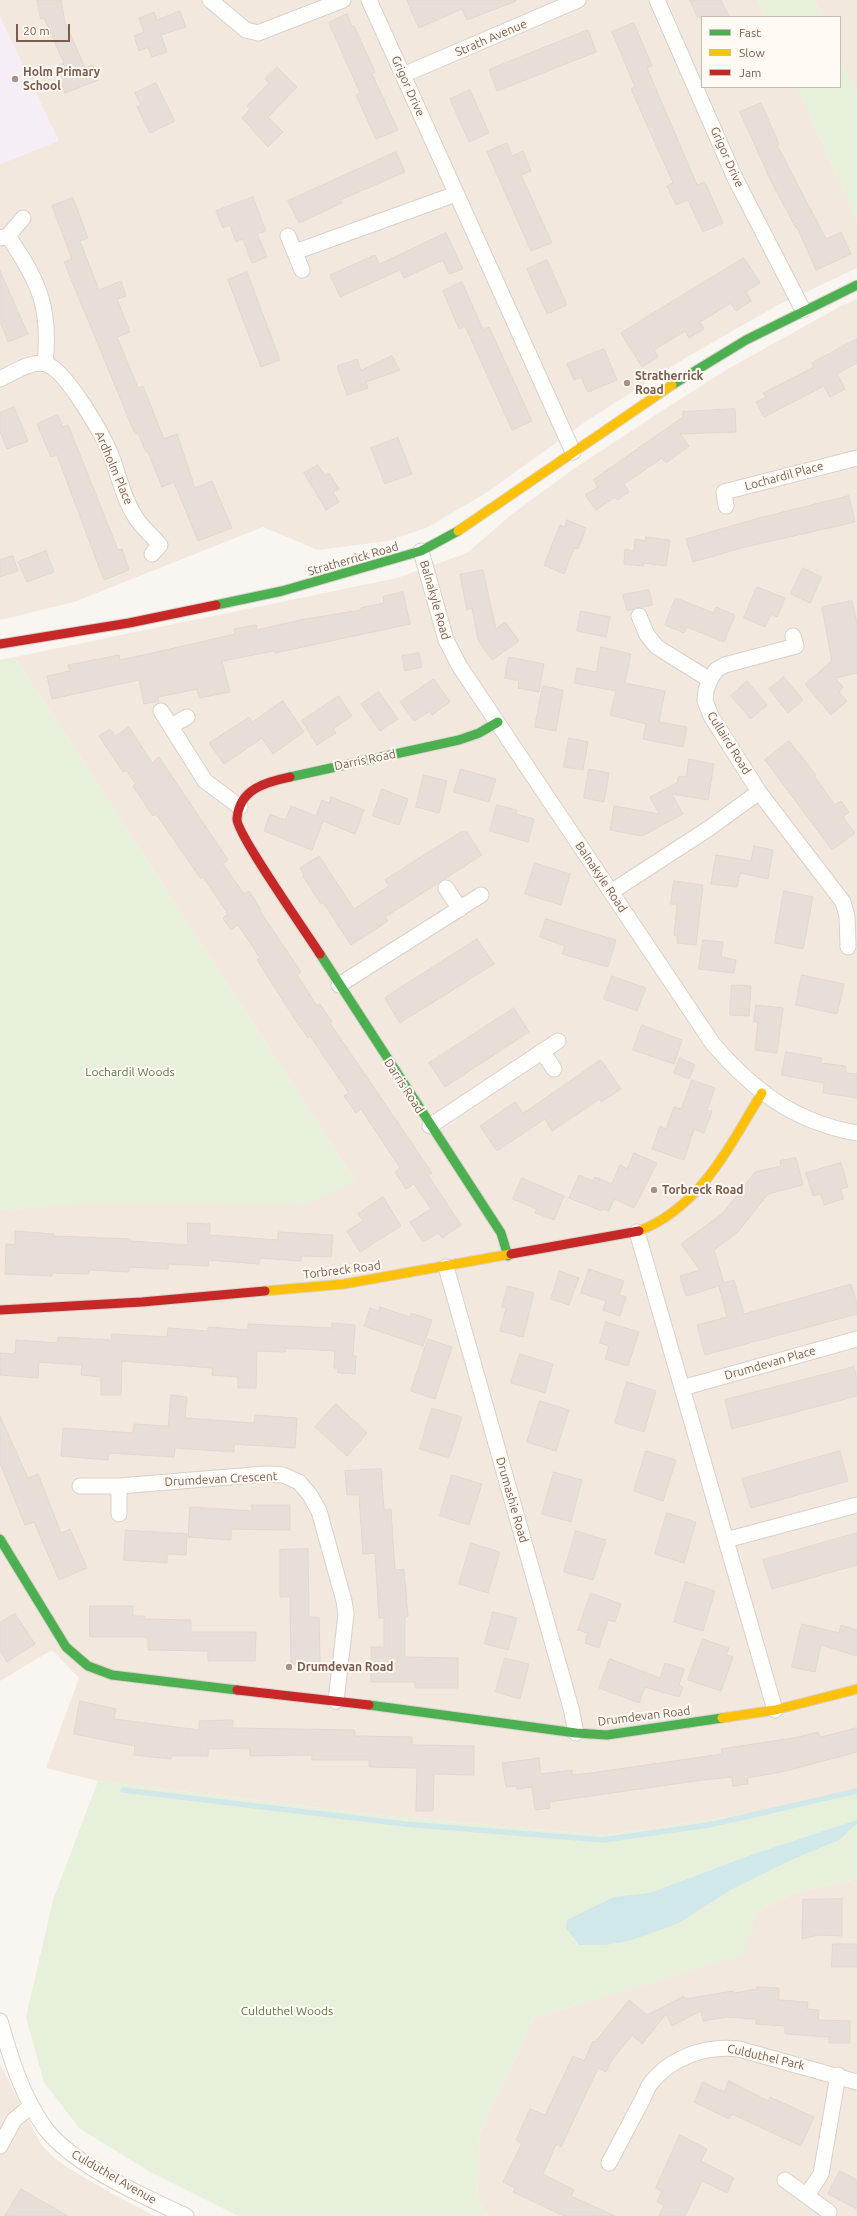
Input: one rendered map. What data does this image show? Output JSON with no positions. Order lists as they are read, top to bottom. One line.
{"streets":{"street":["Strath Avenue","Grigor Drive","Ardholm Place","Lochardil Place","Stratherrick Road","Balnakyle Road","Cullaird Road","Darris Road","Torbreck Road","Drumdevan Place","Drumdevan Crescent","Drumashie Road","Drumdevan Road","Culduthel Park","Culduthel Avenue"]},"crossings":[["Strath Avenue","Grigor Drive"],["Grigor Drive","Stratherrick Road"],["Stratherrick Road","Balnakyle Road"],["Balnakyle Road","Darris Road"],["Balnakyle Road","Torbreck Road"],["Darris Road","Torbreck Road"],["Torbreck Road","Drumashie Road"],["Drumdevan Crescent","Drumdevan Road"],["Drumashie Road","Drumdevan Road"]],"parks":["Lochardil Woods","Culduthel Woods"],"places":["Holm Primary School","Stratherrick Road","Torbreck Road","Drumdevan Road"],"legend":["Fast","Slow","Jam"],"scale_bar":"20 m"}
